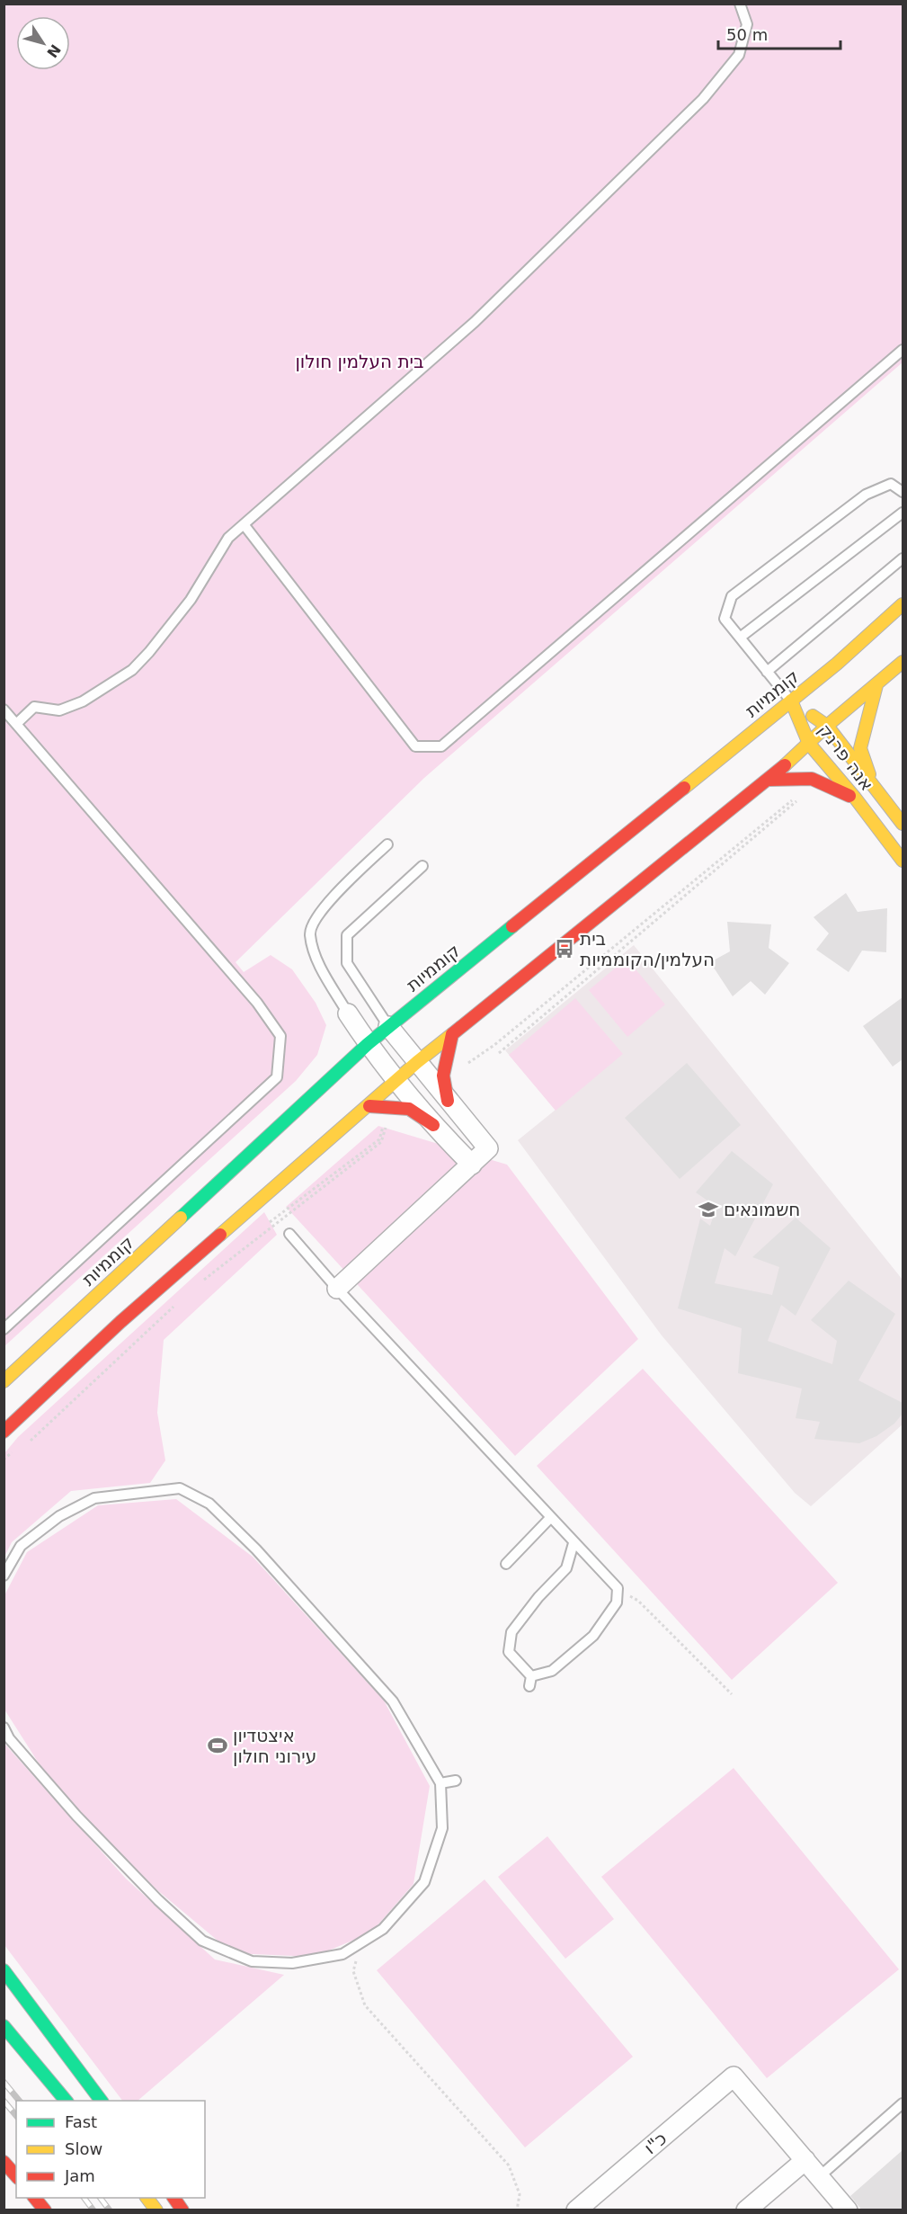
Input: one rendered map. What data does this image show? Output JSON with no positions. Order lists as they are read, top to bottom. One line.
{"streets":{"main road":["קוממיות","אנה פרנק"],"street":["כ\"ו"]},"crossings":[["קוממיות","אנה פרנק"]],"parks":["בית העלמין חולון"],"places":{"bus stop":["בית העלמין/הקוממיות"],"school or university":["חשמונאים"],"sports":["איצטדיון עירוני חולון"]},"legend":["Fast","Slow","Jam"],"scale_bar":"50 m","north":"bottom right"}
